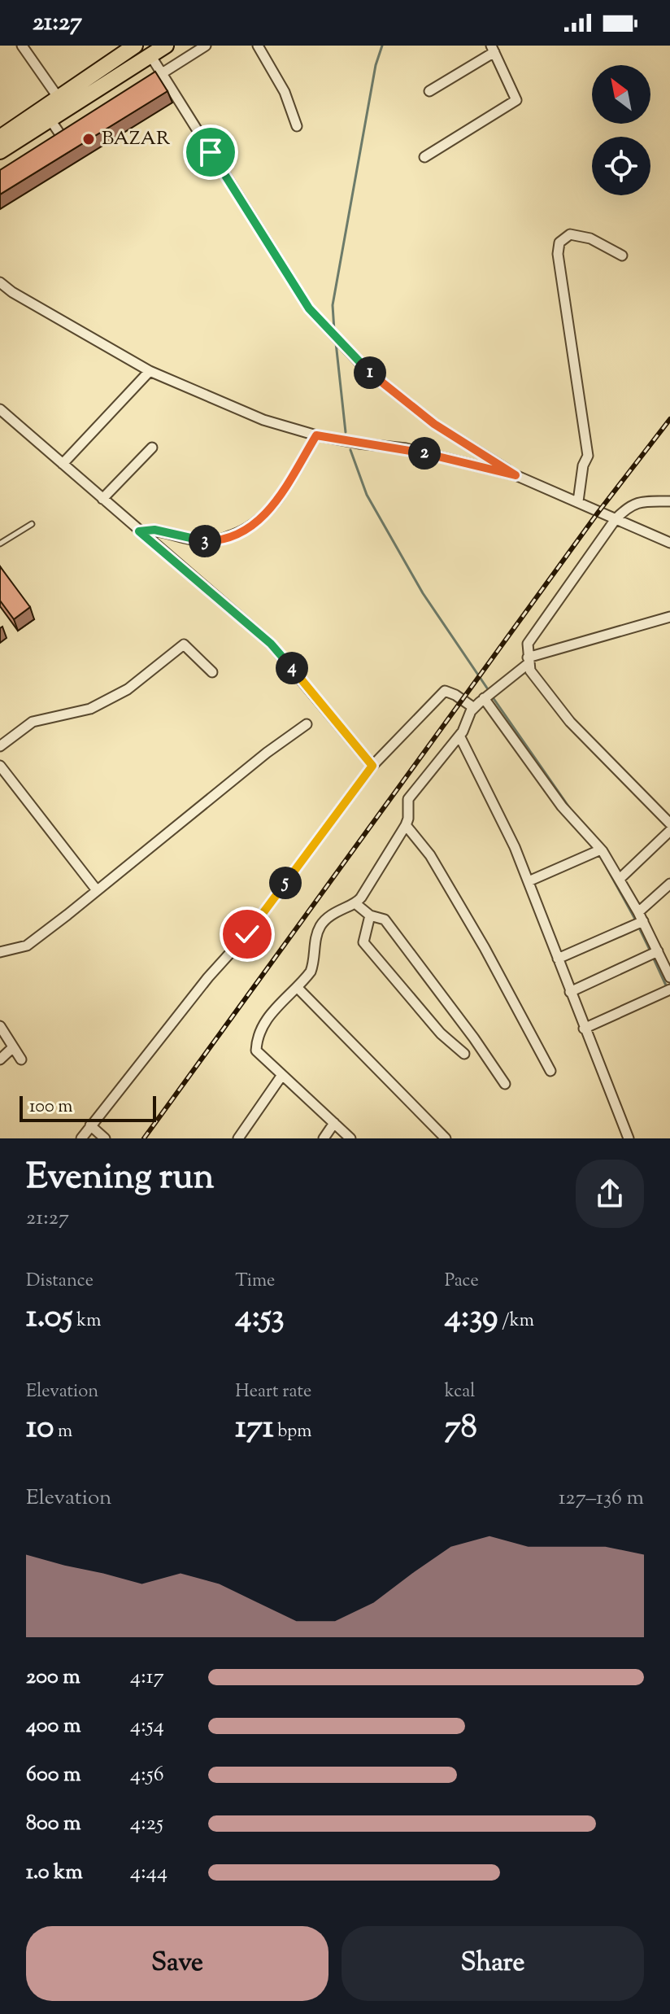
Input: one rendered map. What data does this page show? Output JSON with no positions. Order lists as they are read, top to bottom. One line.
{"places":["BAZAR"],"scale_bar":"100 m","north":"top left","page":{"status":"21:27","pins":["1","2","3","4","5"],"scale":"100 m","heading":["Evening run","21:27"],"stats":[["Distance","1.05 km"],["Time","4:53"],["Pace","4:39 /km"],["Elevation","10 m"],["Heart rate","171 bpm"],["kcal","78"]],"chart":["Elevation","127–136 m"],"list":[{"name":"200 m","note":"4:17"},{"name":"400 m","note":"4:54"},{"name":"600 m","note":"4:56"},{"name":"800 m","note":"4:25"},{"name":"1.0 km","note":"4:44"}],"buttons":["Save","Share"]}}
